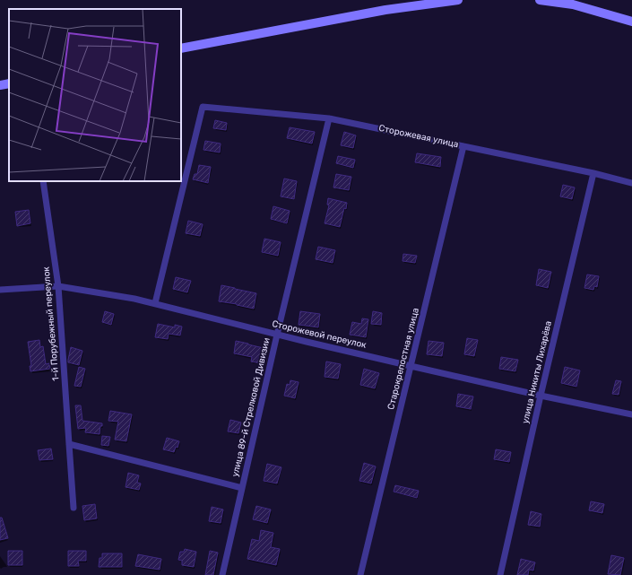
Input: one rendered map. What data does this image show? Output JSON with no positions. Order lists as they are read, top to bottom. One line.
{"streets":{"street":["Сторожевая улица","1-й Порубежный переулок","Сторожевой переулок","Старокрепостная улица","улица Никиты Лихарёва","улица 89-й Стрелковой Дивизии"]},"crossings":[["Сторожевая улица","Сторожевой переулок"],["Сторожевая улица","Старокрепостная улица"],["Сторожевая улица","улица Никиты Лихарёва"],["Сторожевая улица","улица 89-й Стрелковой Дивизии"],["1-й Порубежный переулок","Сторожевой переулок"],["Сторожевой переулок","Старокрепостная улица"],["Сторожевой переулок","улица Никиты Лихарёва"],["Сторожевой переулок","улица 89-й Стрелковой Дивизии"]]}
